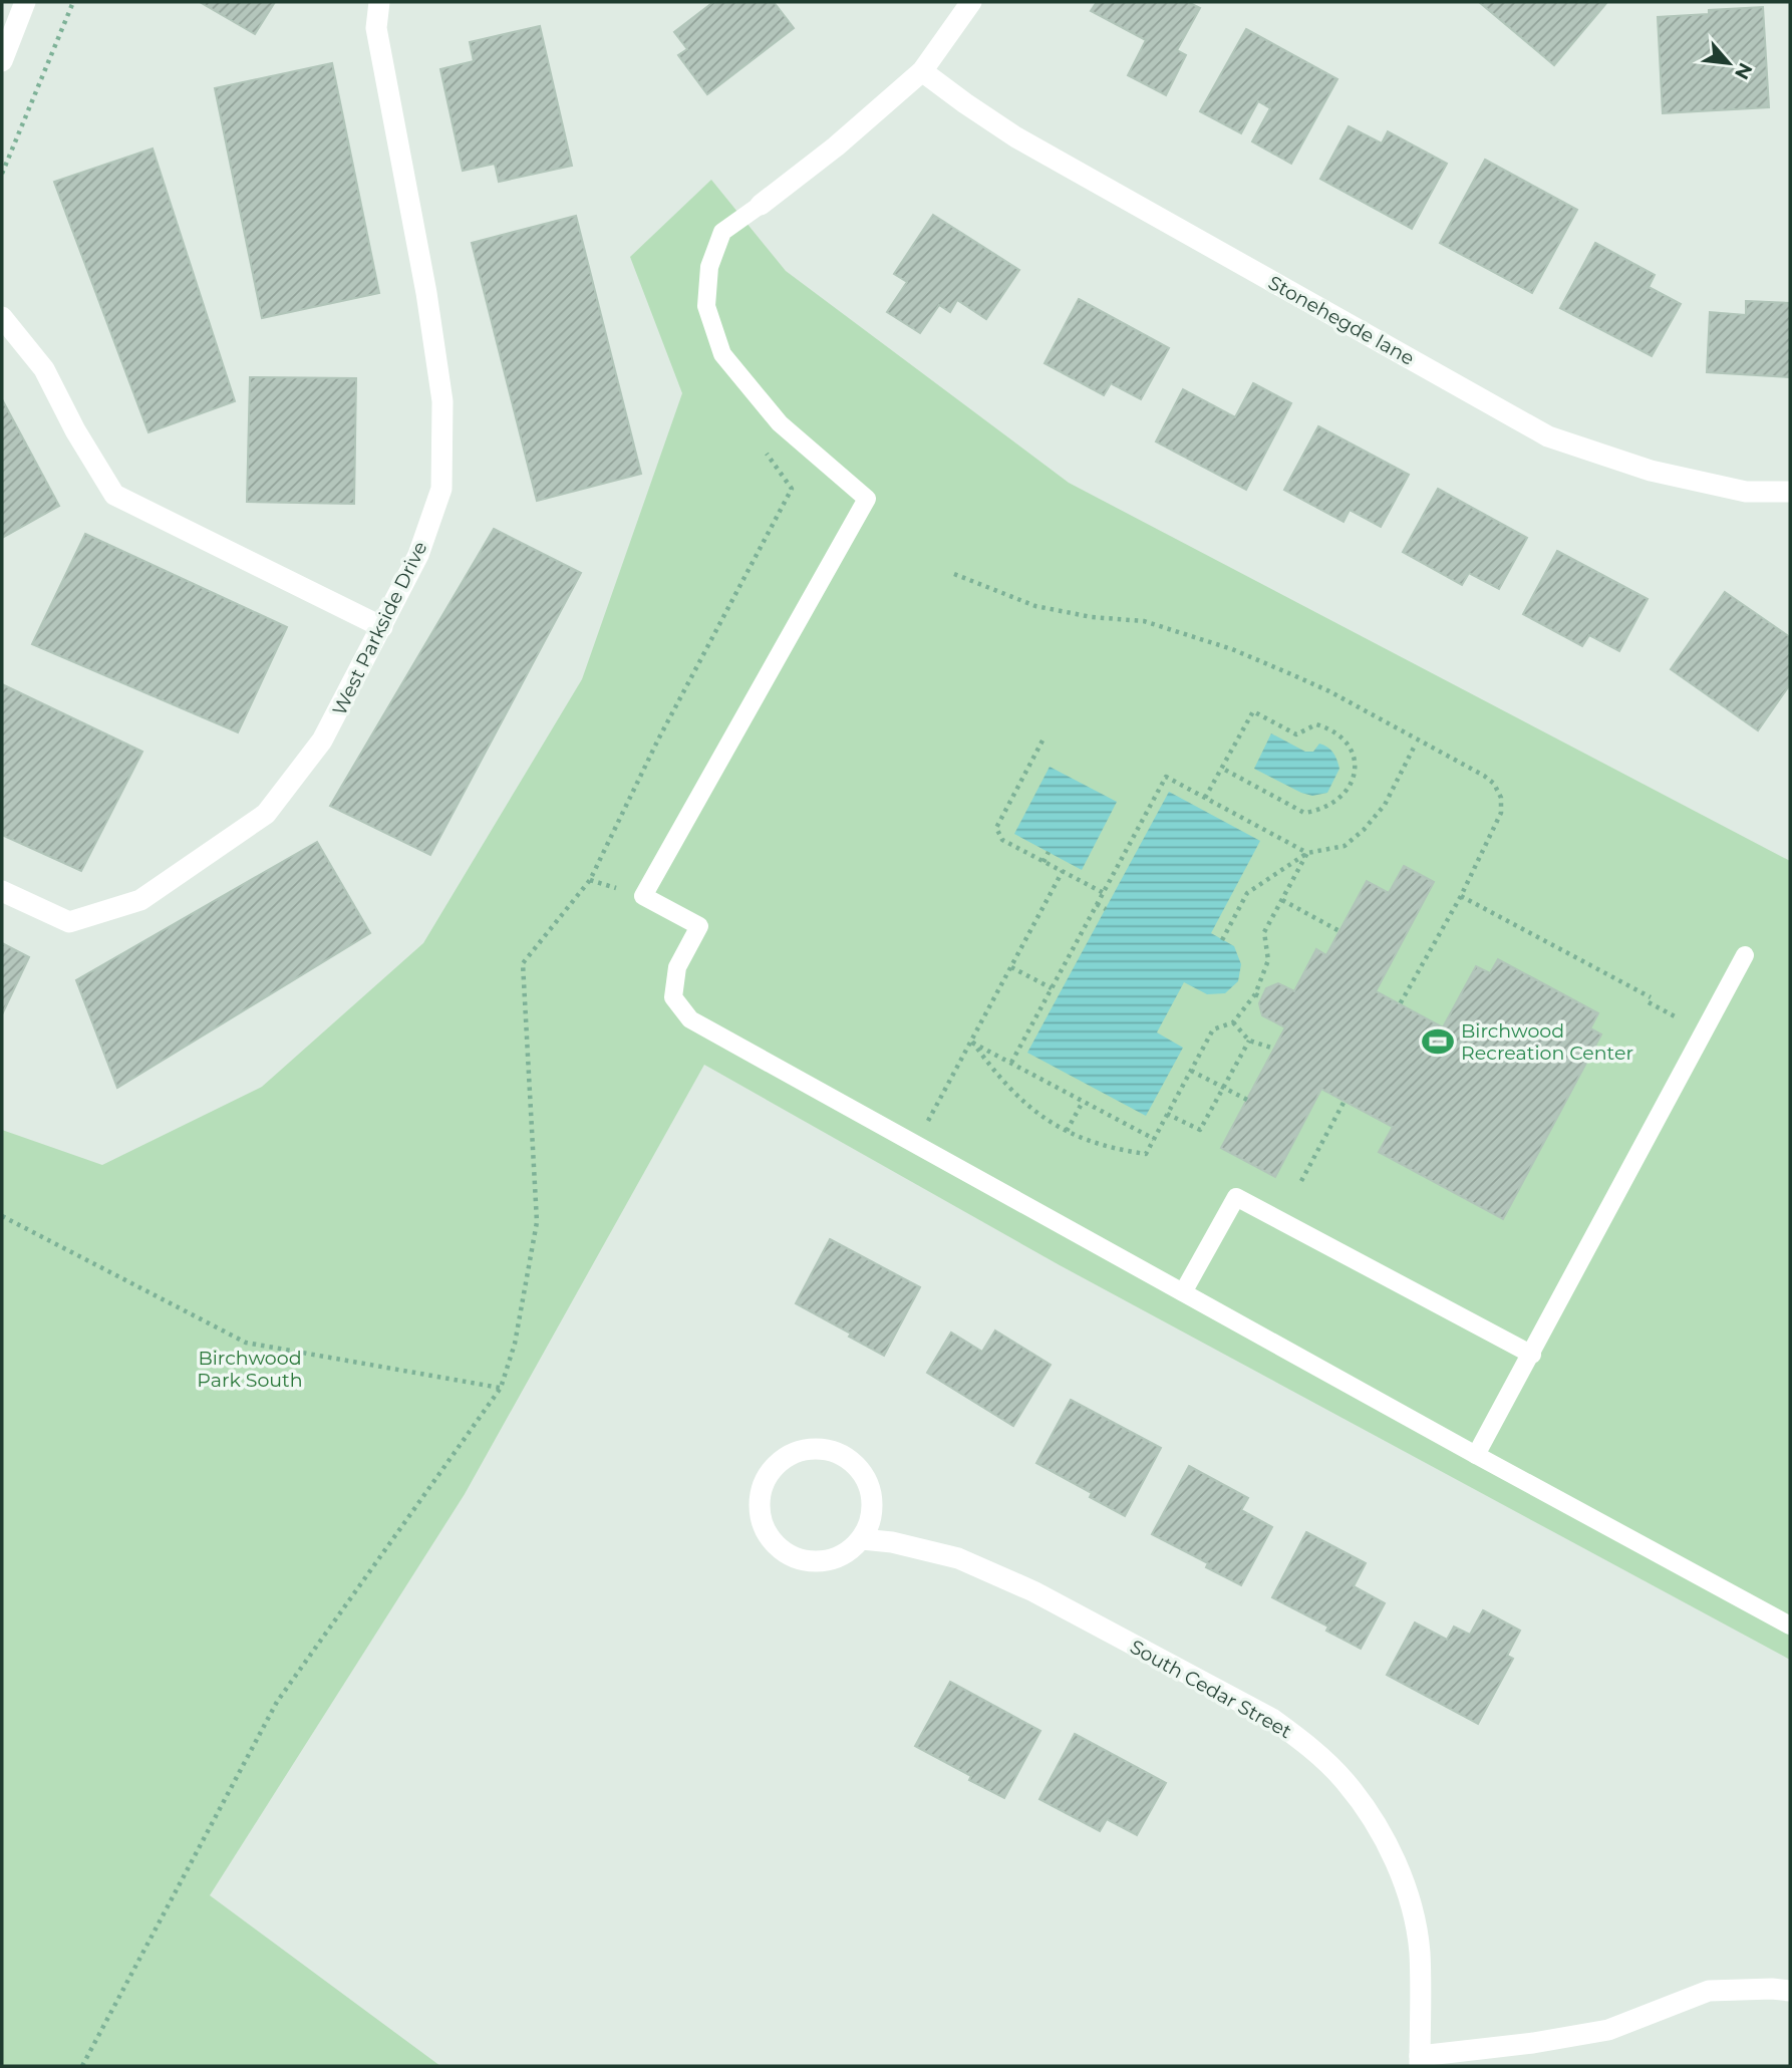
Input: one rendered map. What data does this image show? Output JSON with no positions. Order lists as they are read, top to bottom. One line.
{"streets":{"street":["Stonehegde lane","West Parkside Drive","South Cedar Street"]},"parks":["Birchwood Park South"],"places":{"sports":["Birchwood Recreation Center"]},"north":"bottom right"}
